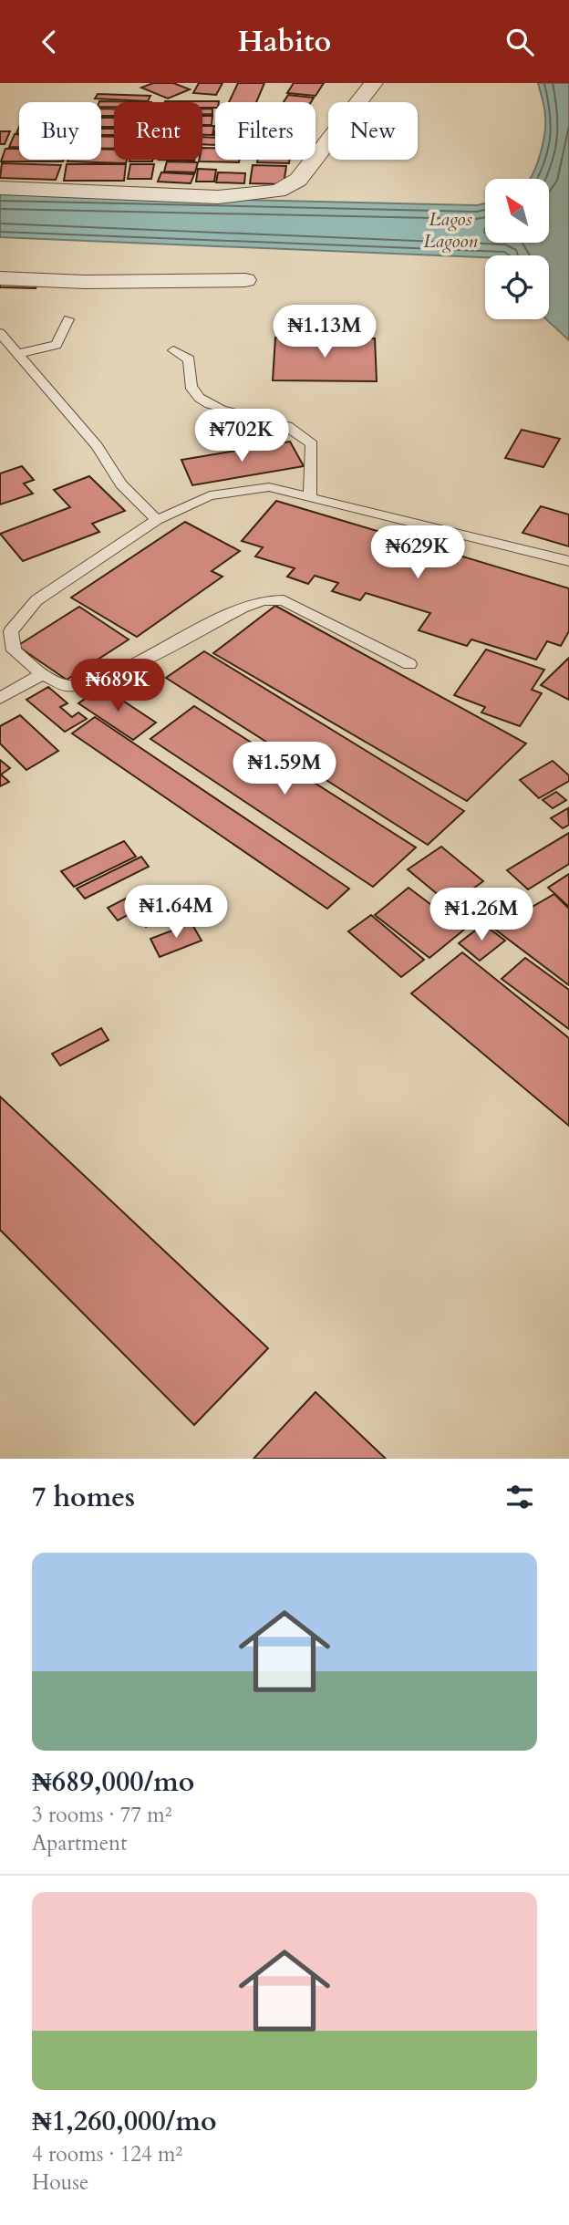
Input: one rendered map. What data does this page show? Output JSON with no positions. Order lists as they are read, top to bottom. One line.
{"water":["Lagos Lagoon"],"north":"top left","page":{"header":"Habito","chip":["Buy","Rent","Filters","New"],"price":["₦1.13M","₦702K","₦629K","₦689K","₦1.59M","₦1.64M","₦1.26M"],"heading":"7 homes","list":[{"name":"₦689,000/mo","note":"3 rooms · 77 m² · Apartment"},{"name":"₦1,260,000/mo","note":"4 rooms · 124 m² · House"}]}}
